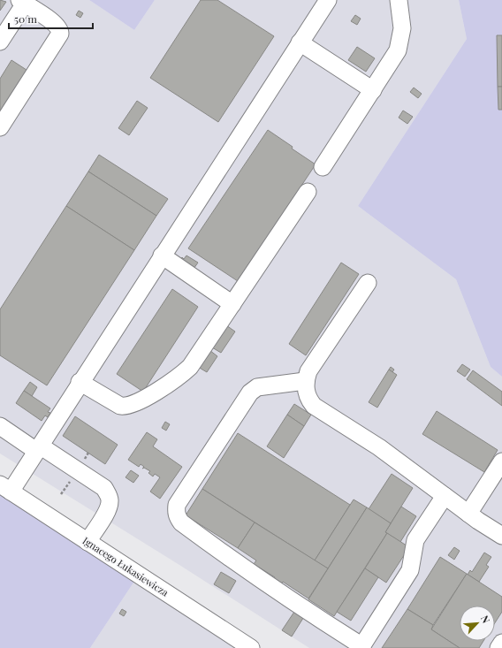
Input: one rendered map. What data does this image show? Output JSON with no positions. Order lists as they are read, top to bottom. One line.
{"streets":{"street":["Ignacego Łukasiewicza"]},"scale_bar":"50 m","north":"top right"}
